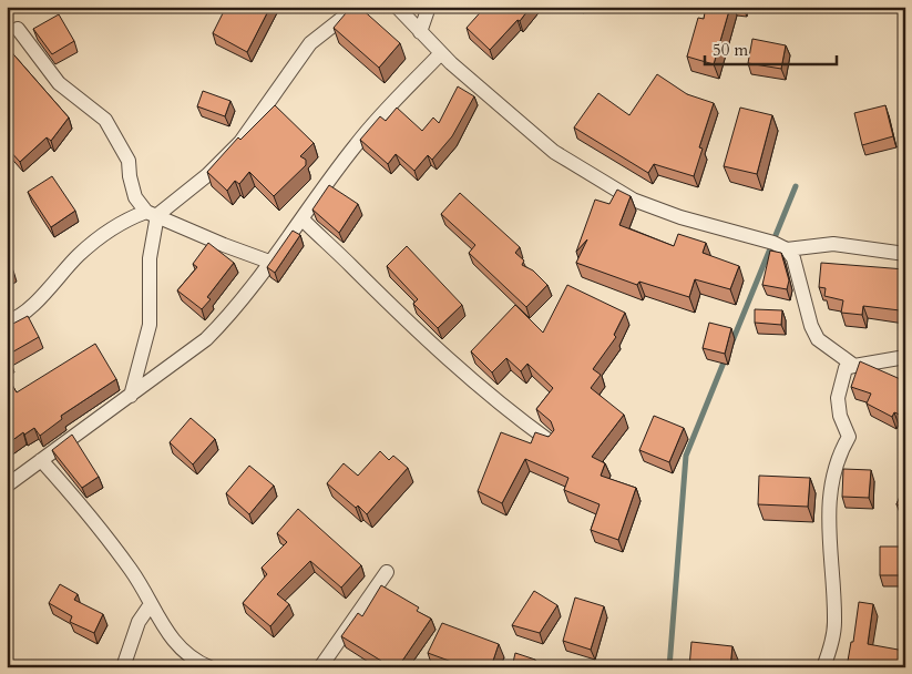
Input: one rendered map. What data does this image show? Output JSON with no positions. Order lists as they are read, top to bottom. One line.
{"scale_bar":"50 m"}
